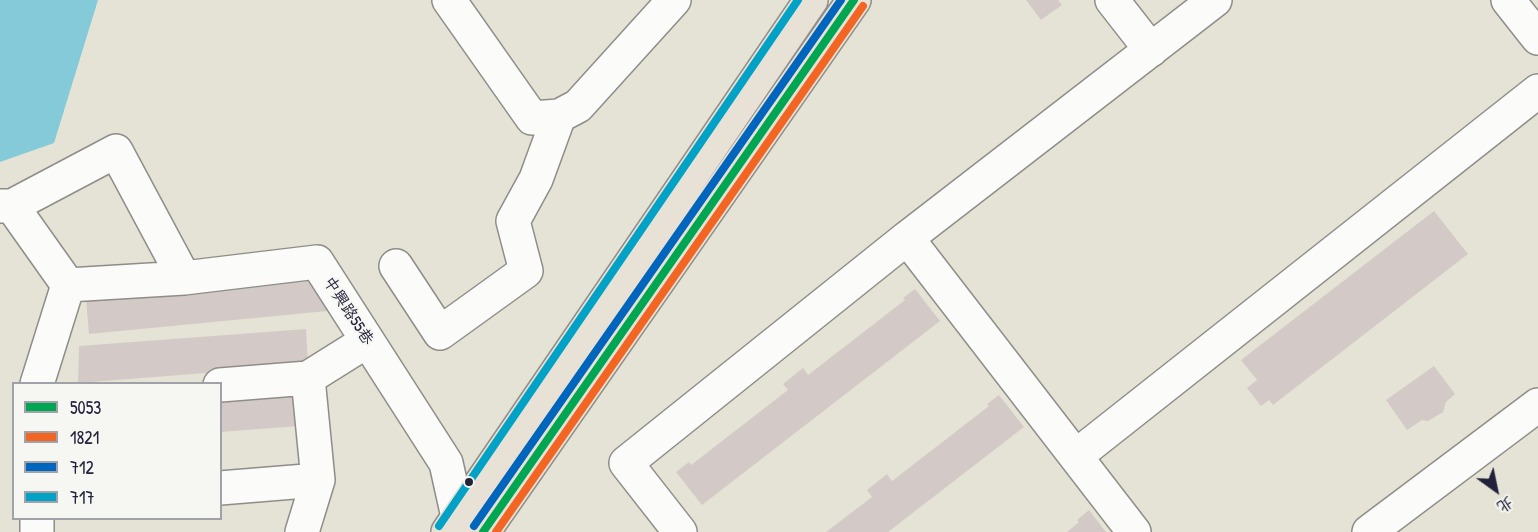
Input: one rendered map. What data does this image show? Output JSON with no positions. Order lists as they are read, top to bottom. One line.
{"streets":{"lane":["中興路55巷"]},"lines":["transit line 5053","transit line 712","transit line 717","transit line 1821"],"legend":["5053","1821","712","717"],"north":"bottom right"}
